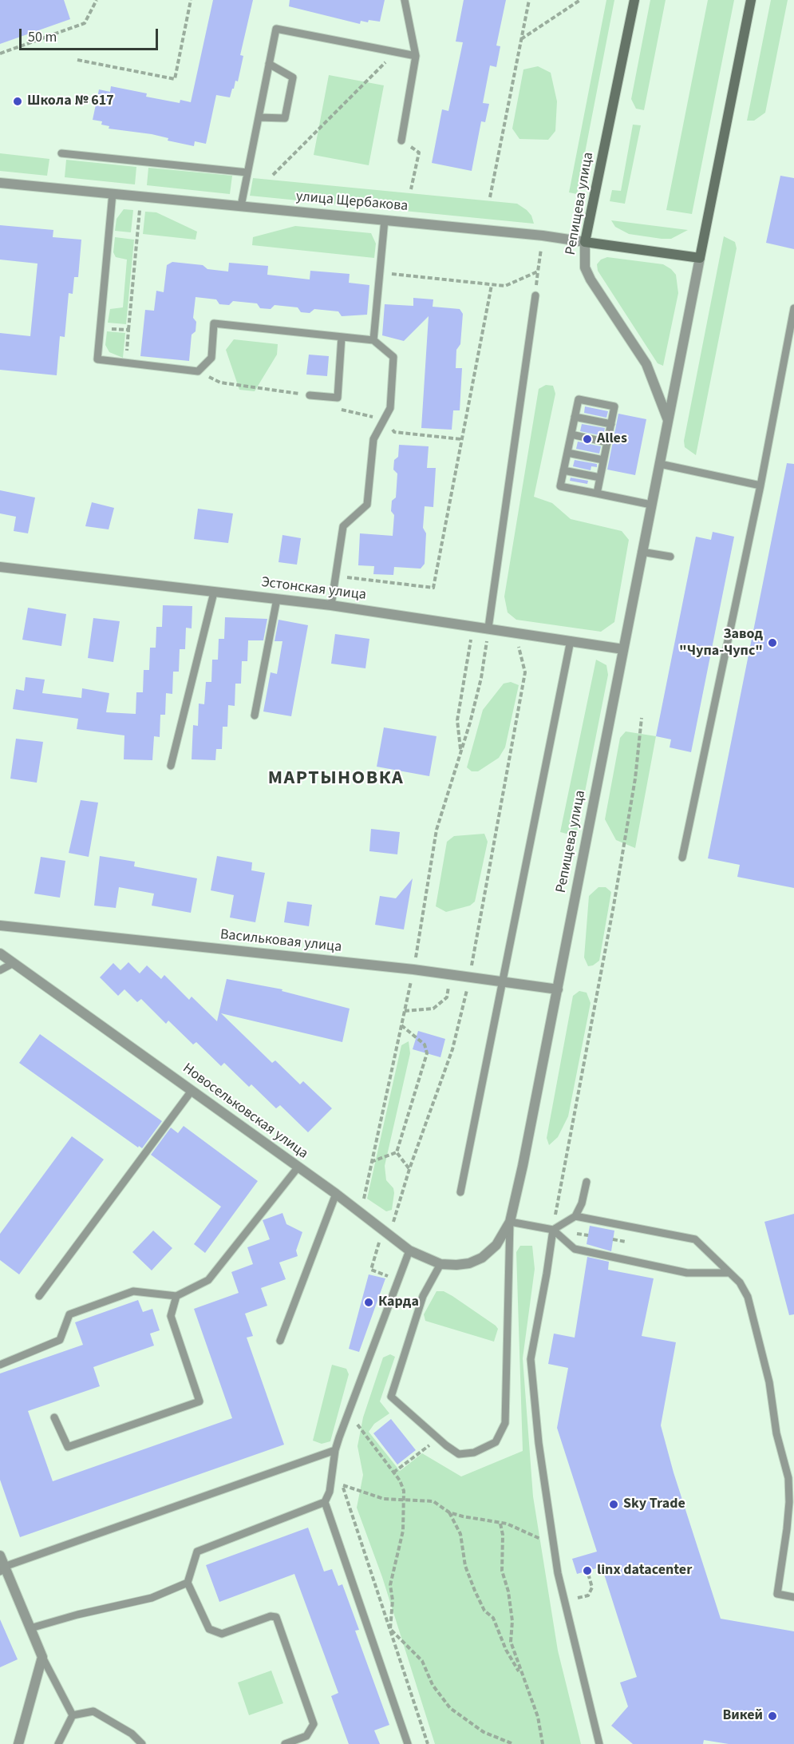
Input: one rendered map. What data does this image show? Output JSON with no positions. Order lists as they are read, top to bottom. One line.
{"streets":{"street":["улица Щербакова","Репищева улица","Эстонская улица","Васильковая улица","Новосельковская улица"]},"crossings":[["улица Щербакова","Репищева улица"],["Репищева улица","Эстонская улица"],["Репищева улица","Васильковая улица"],["Репищева улица","Новосельковская улица"]],"districts":["МАРТЫНОВКА"],"places":["Школа № 617","Alles","Завод \"Чупа-Чупс\"","Карда","Sky Trade","linx datacenter","Викей"],"scale_bar":"50 m"}
